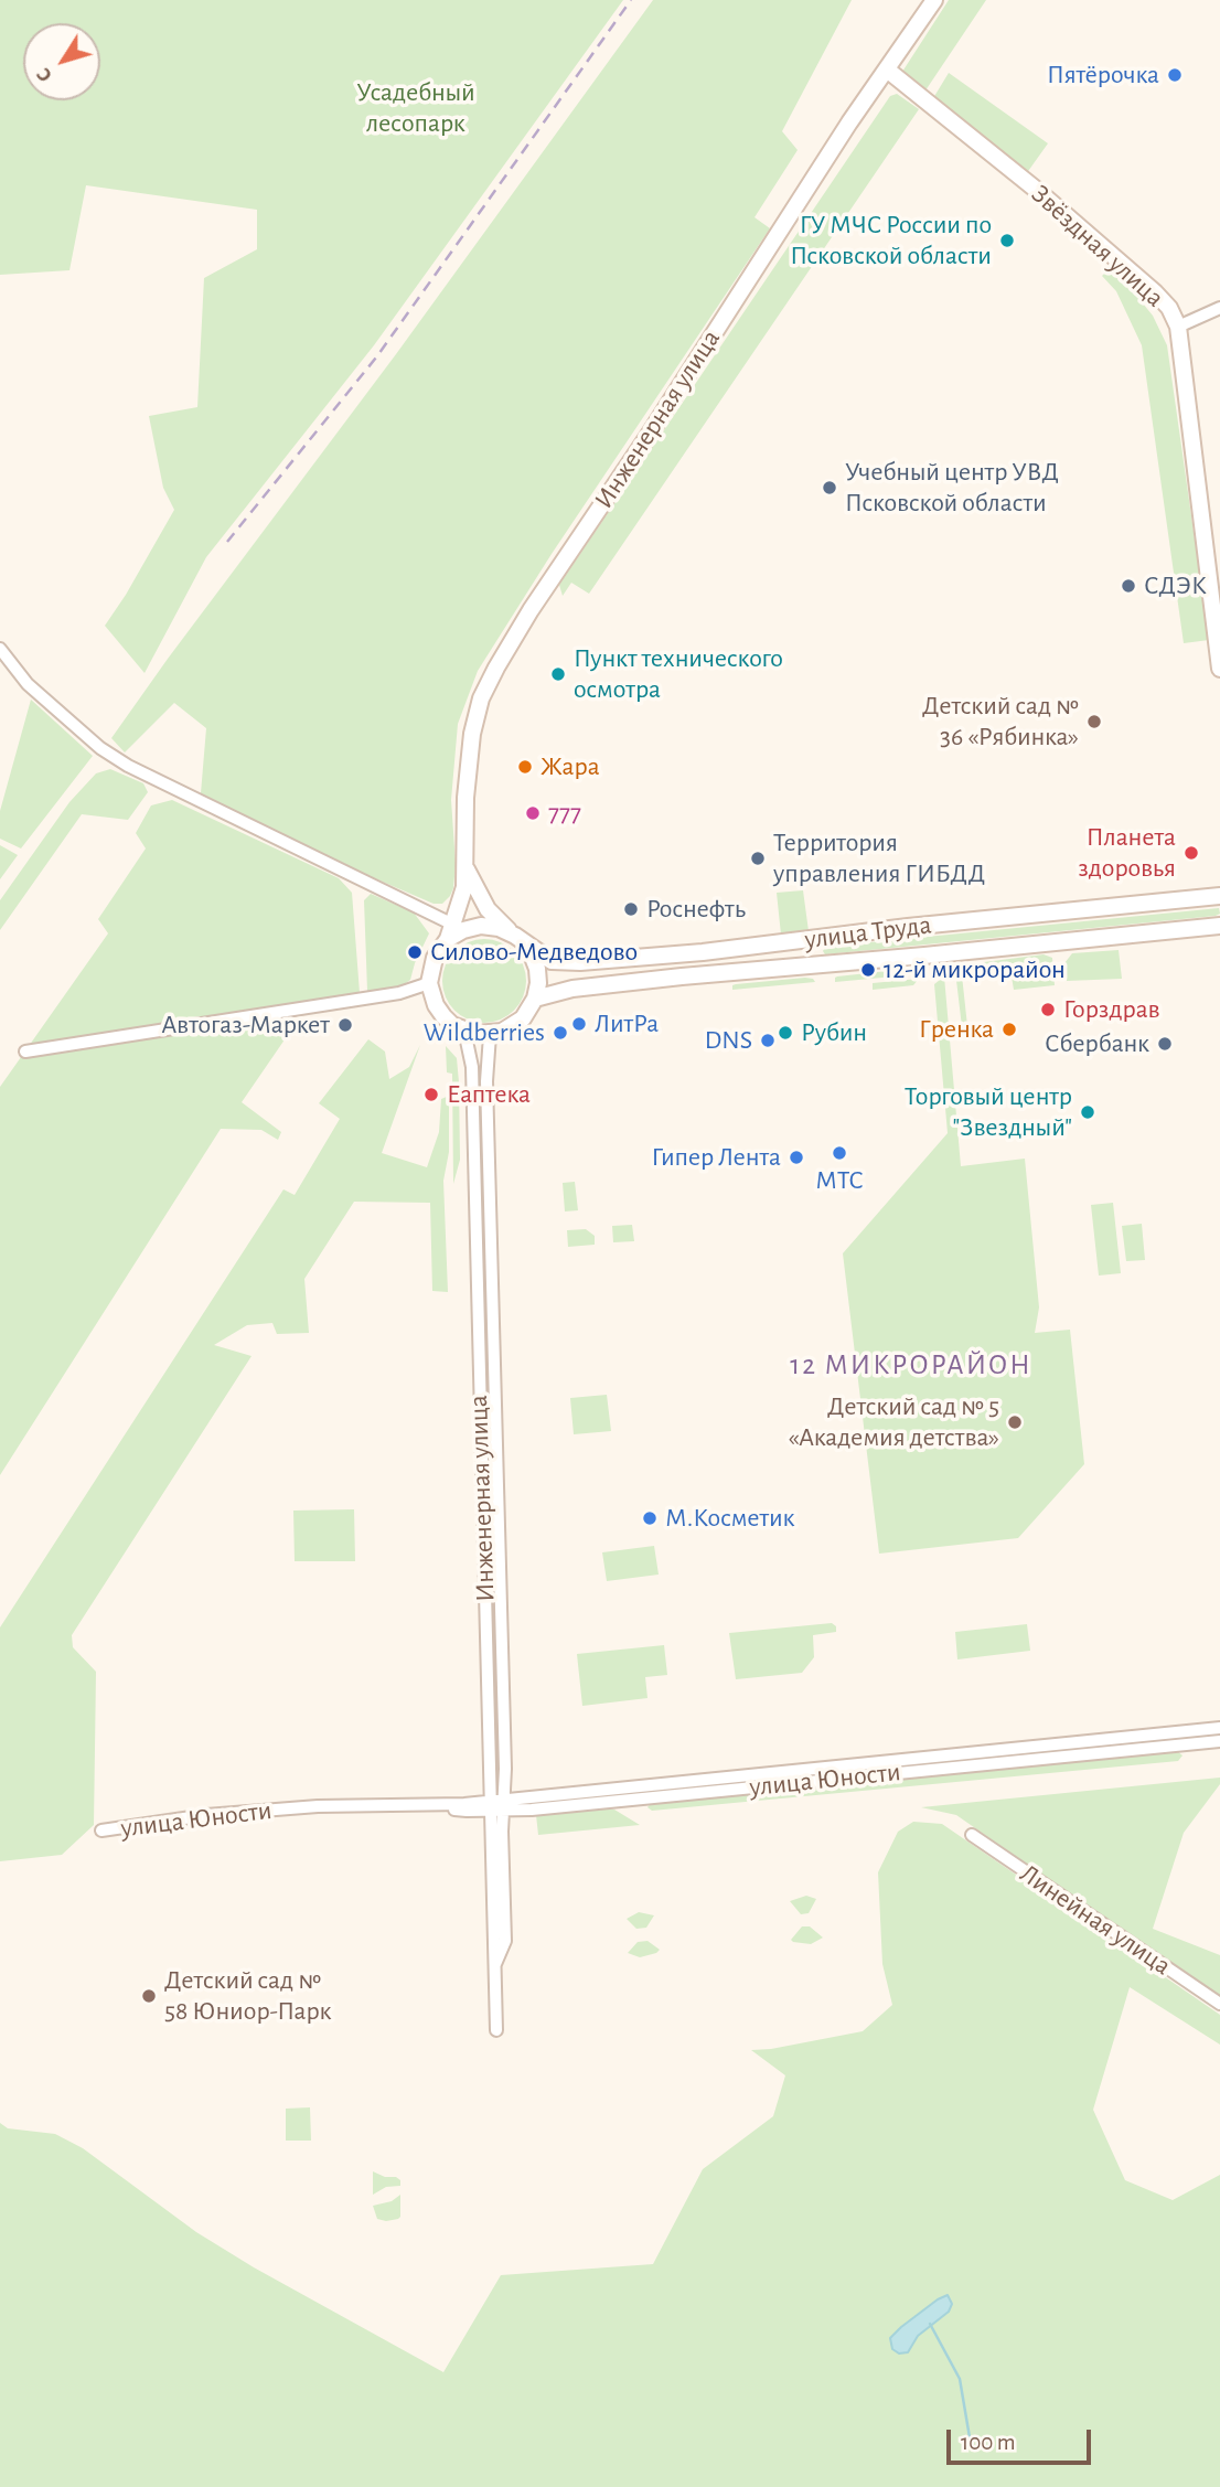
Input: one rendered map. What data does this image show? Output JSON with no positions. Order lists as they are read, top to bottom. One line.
{"streets":{"main road":["Звёздная улица","Инженерная улица","улица Труда"],"street":["улица Юности","Линейная улица"]},"crossings":[["Звёздная улица","Инженерная улица"],["Инженерная улица","улица Труда"],["Инженерная улица","улица Юности"]],"districts":["12 МИКРОРАЙОН"],"parks":["Усадебный лесопарк"],"places":["Пятёрочка","ГУ МЧС России по Псковской области","Учебный центр УВД Псковской области","СДЭК","Пункт технического осмотра","Детский сад № 36 «Рябинка»","Жара","777","Планета здоровья","Территория управления ГИБДД","Роснефть","Силово-Медведово","12-й микрорайон","Горздрав","ЛитРа","Автогаз-Маркет","Гренка","Wildberries","Рубин","DNS","Сбербанк","Еаптека","Торговый центр \"Звездный\"","МТС","Гипер Лента","Детский сад № 5 «Академия детства»","М.Косметик","Детский сад № 58 Юниор-Парк"],"scale_bar":"100 m","north":"bottom left"}
